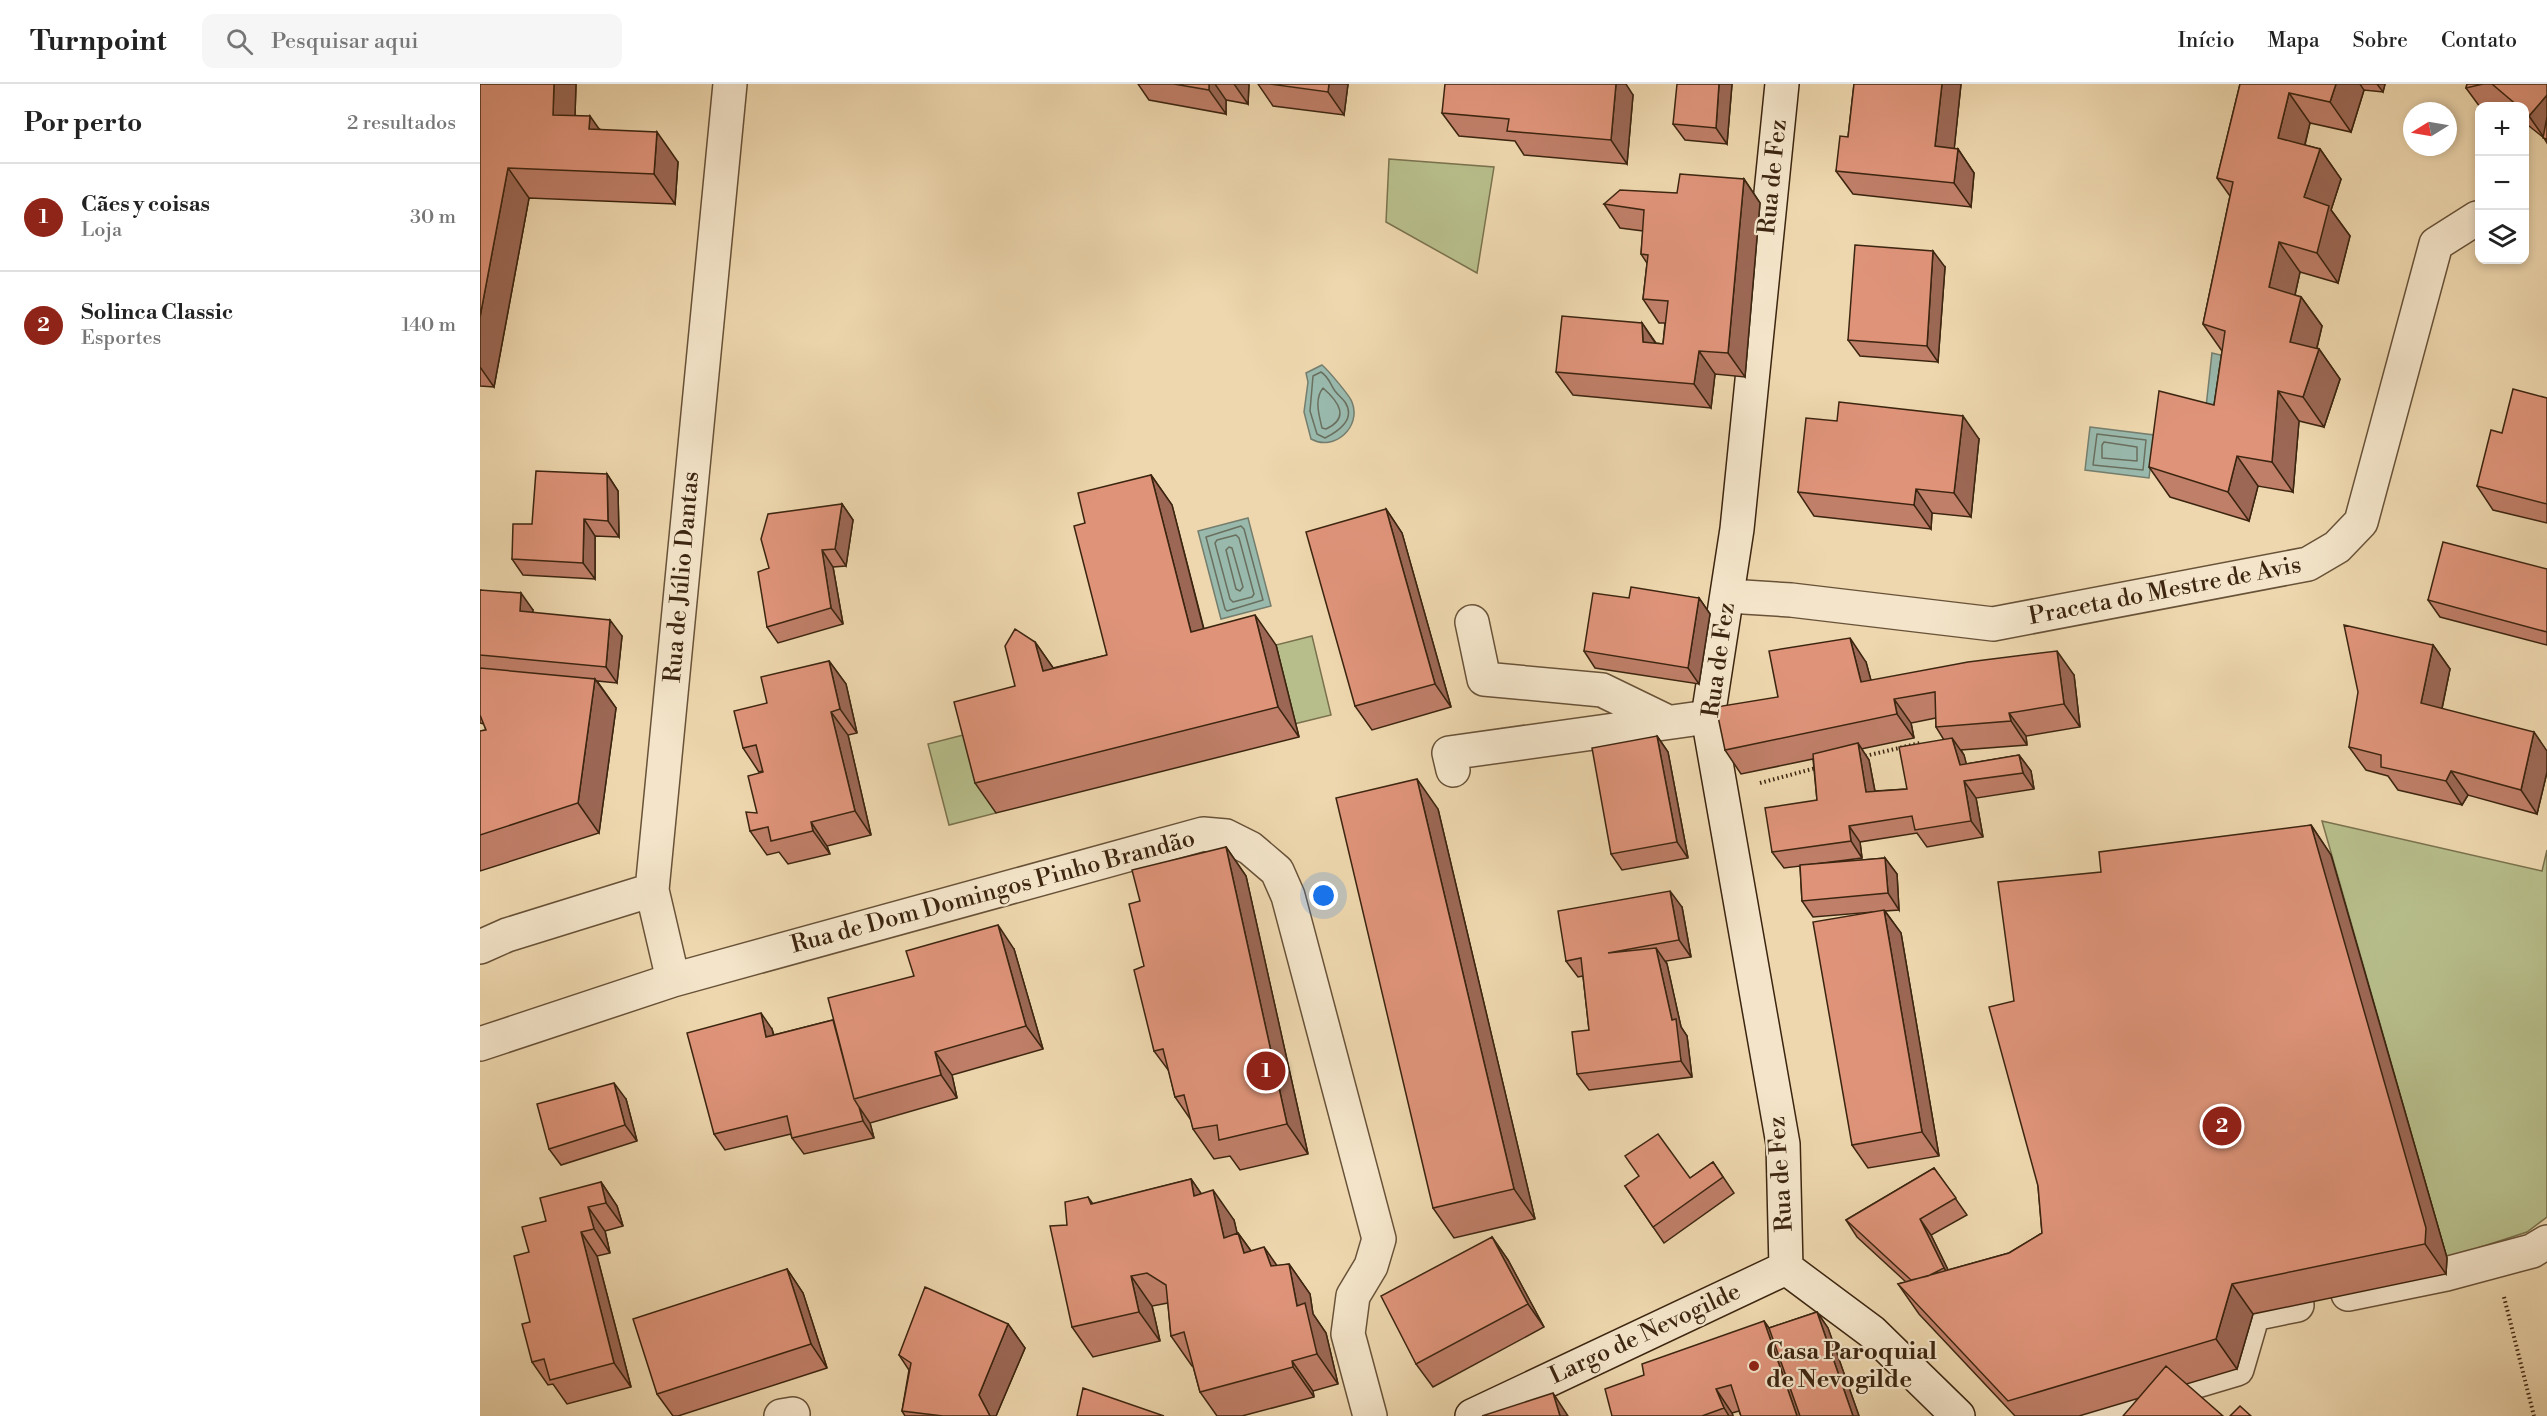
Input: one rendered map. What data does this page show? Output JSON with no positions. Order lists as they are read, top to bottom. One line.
{"streets":{"street":["Rua de Fez","Rua de Júlio Dantas","Praceta do Mestre de Avis","Rua de Dom Domingos Pinho Brandão","Largo de Nevogilde"]},"crossings":[["Rua de Fez","Praceta do Mestre de Avis"],["Rua de Fez","Largo de Nevogilde"]],"places":["Casa Paroquial de Nevogilde"],"north":"left","page":{"header":"Turnpoint","search":"Pesquisar aqui","nav":["Início","Mapa","Sobre","Contato"],"heading":["Por perto","2 resultados"],"map_buttons":["+","−"],"list":[{"mark":"1","name":"Cães y coisas","note":"Loja","value":"30 m"},{"mark":"2","name":"Solinca Classic","note":"Esportes","value":"140 m"}],"pins":["1","2"]}}
